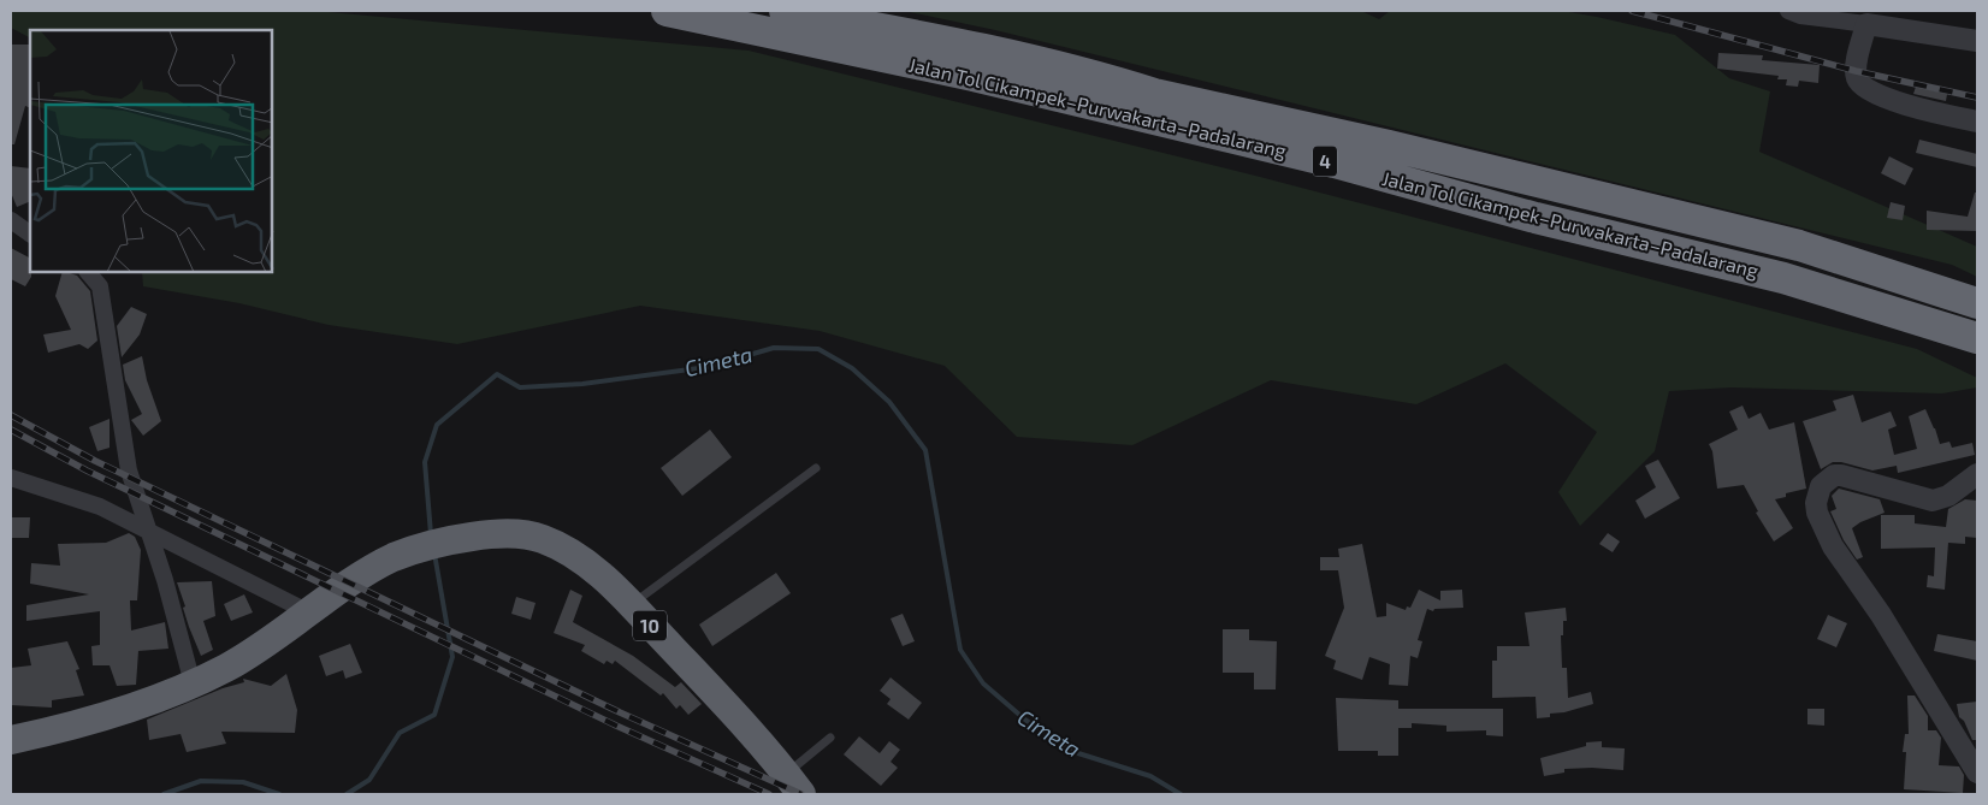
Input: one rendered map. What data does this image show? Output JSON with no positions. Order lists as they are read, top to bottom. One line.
{"streets":{"highway":["Jalan Tol Cikampek–Purwakarta–Padalarang","4","10"]},"water":["Cimeta"]}
